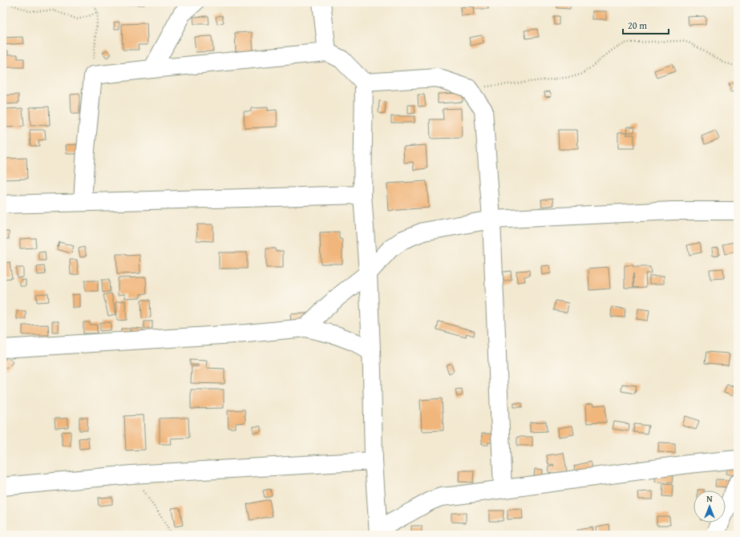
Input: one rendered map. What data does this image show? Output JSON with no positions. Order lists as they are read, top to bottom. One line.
{"scale_bar":"20 m","north":"top"}
